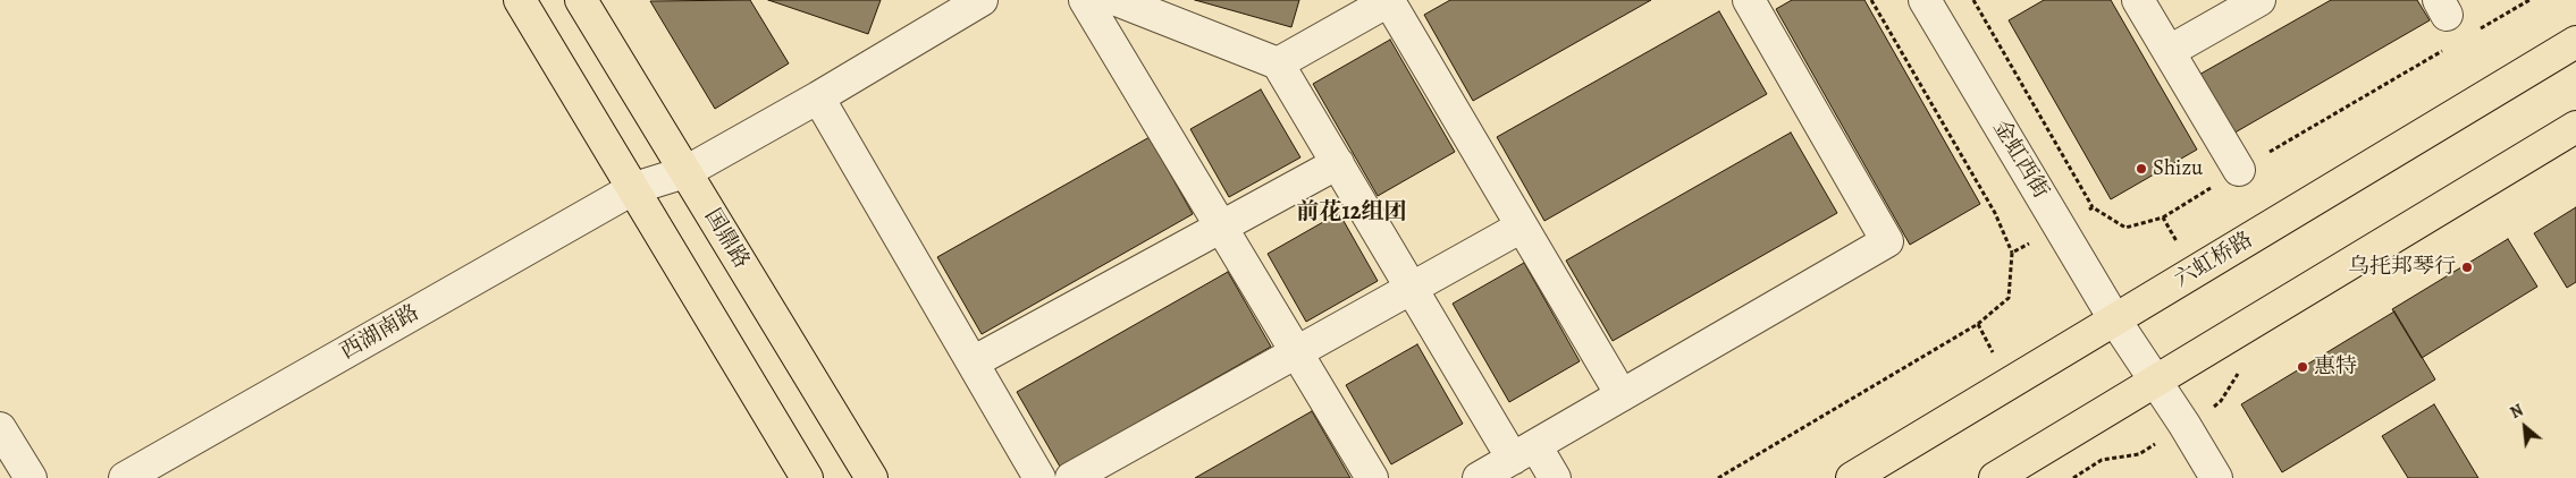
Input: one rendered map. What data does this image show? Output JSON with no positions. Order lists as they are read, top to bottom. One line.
{"streets":{"main road":["国鼎路","六虹桥路"],"street":["金虹西街","西湖南路"]},"crossings":[["金虹西街","六虹桥路"],["国鼎路","西湖南路"]],"districts":["前花12组团"],"places":["Shizu","乌托邦琴行","惠特"],"north":"top left"}
